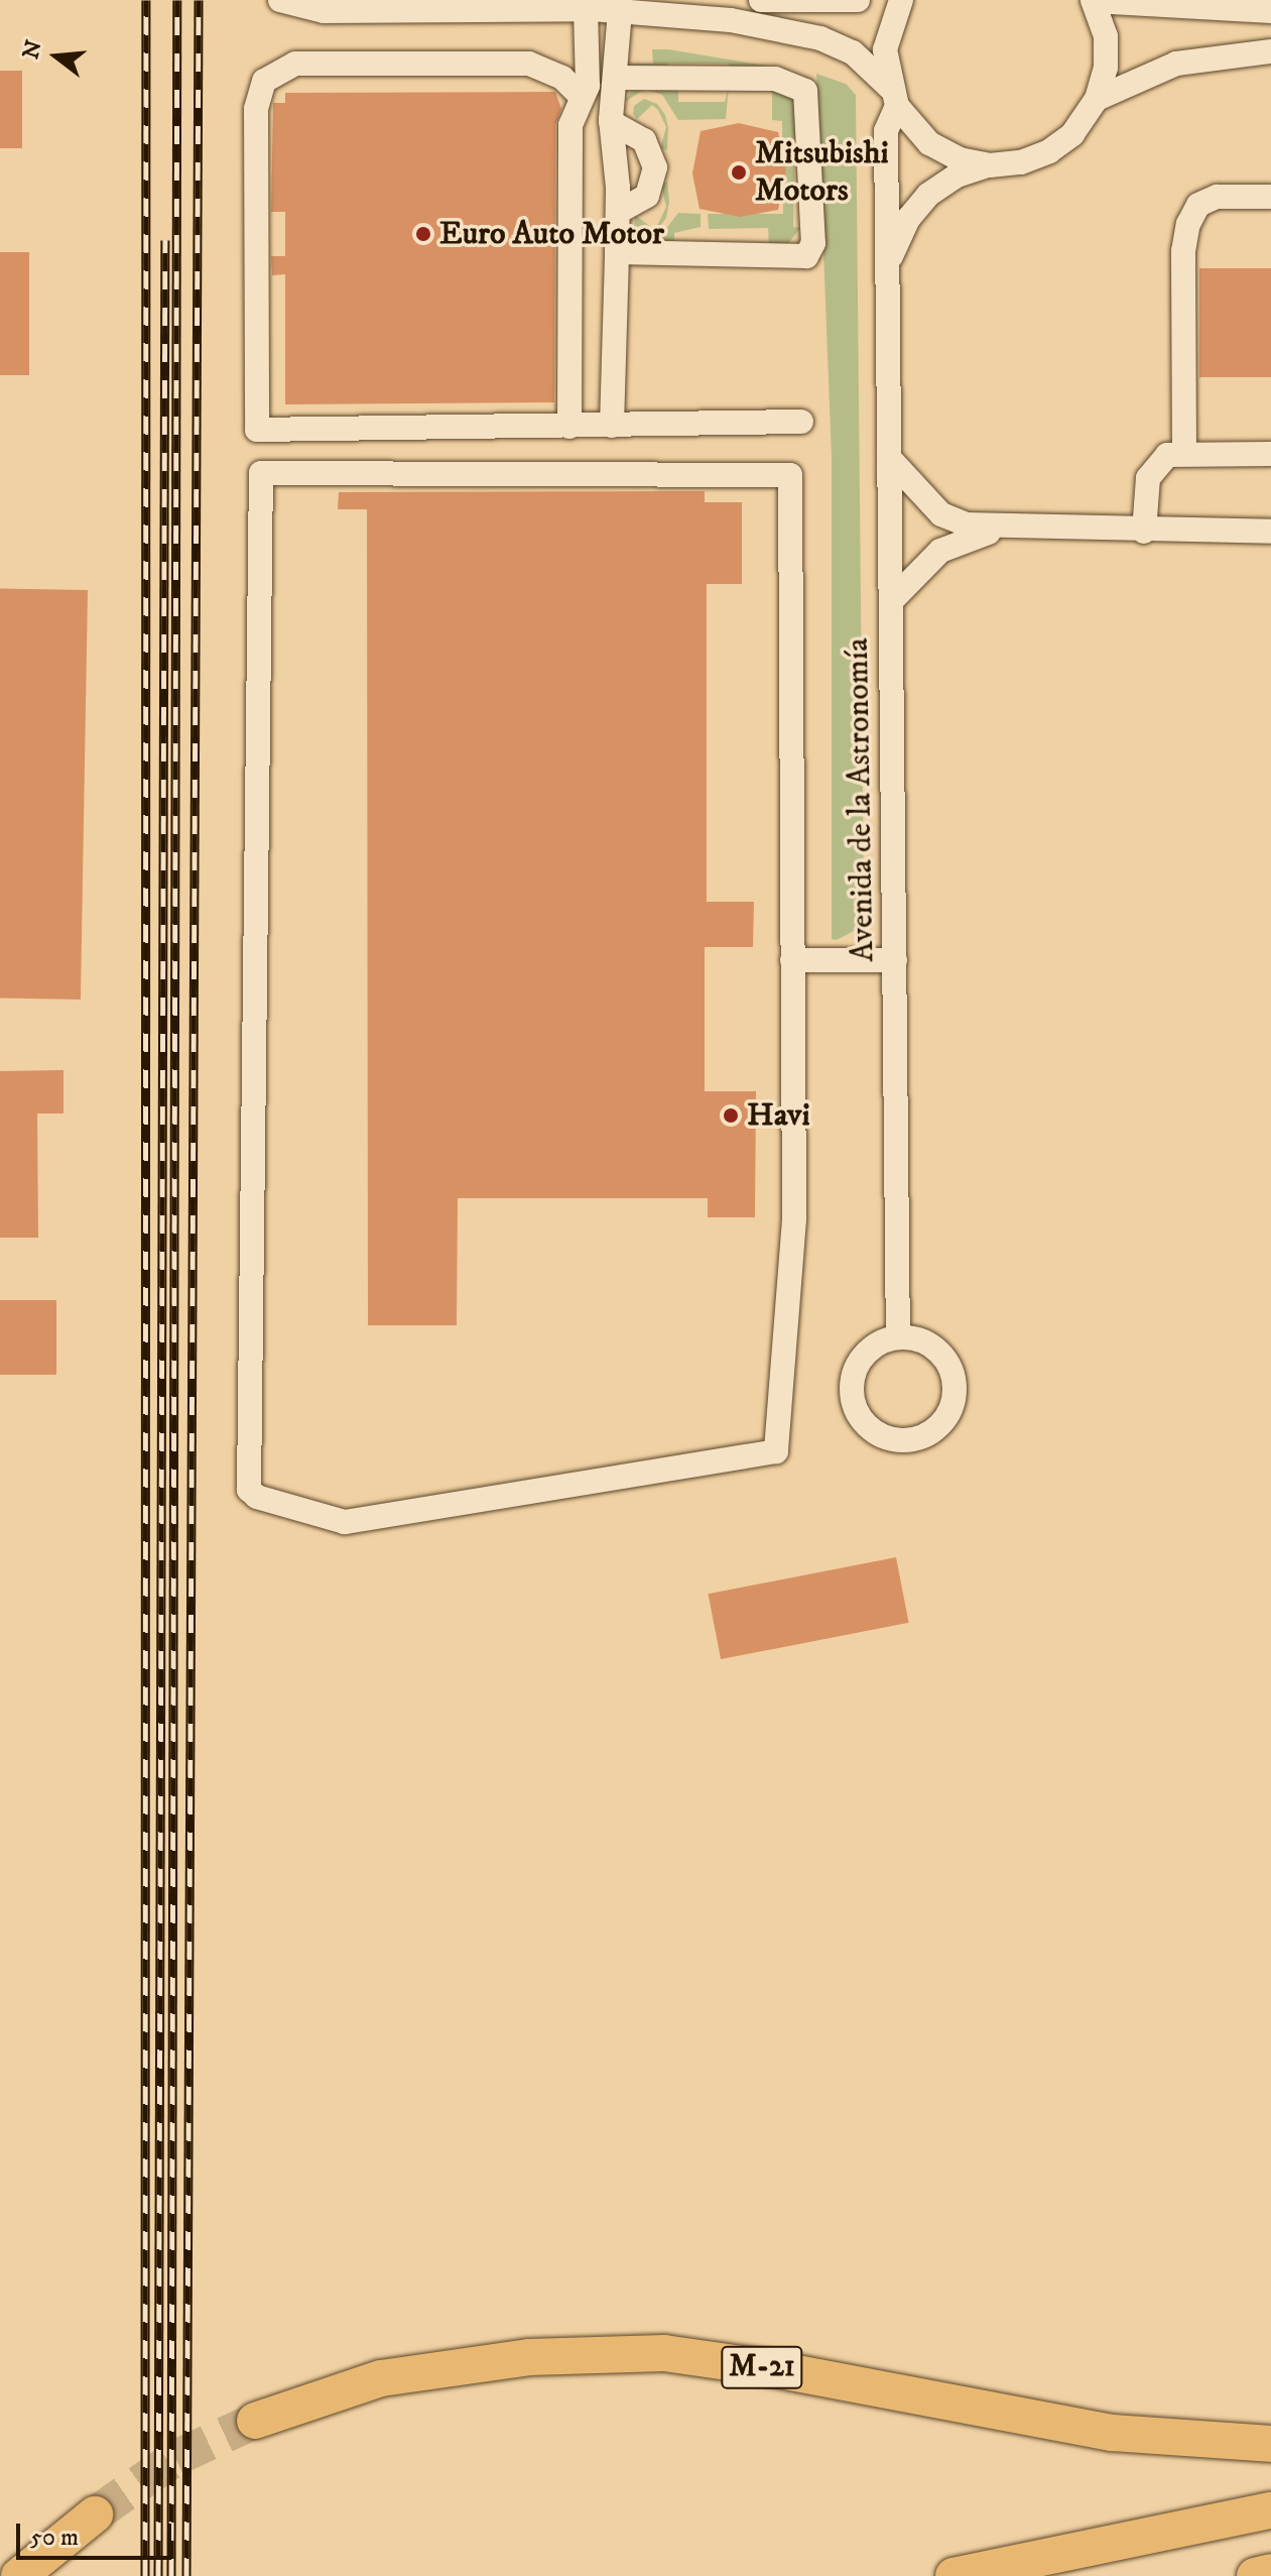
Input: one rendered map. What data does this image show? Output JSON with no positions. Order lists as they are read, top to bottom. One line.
{"streets":{"highway":["M-21"],"street":["Avenida de la Astronomía"]},"places":["Mitsubishi Motors","Euro Auto Motor","Havi"],"scale_bar":"50 m","north":"left"}
